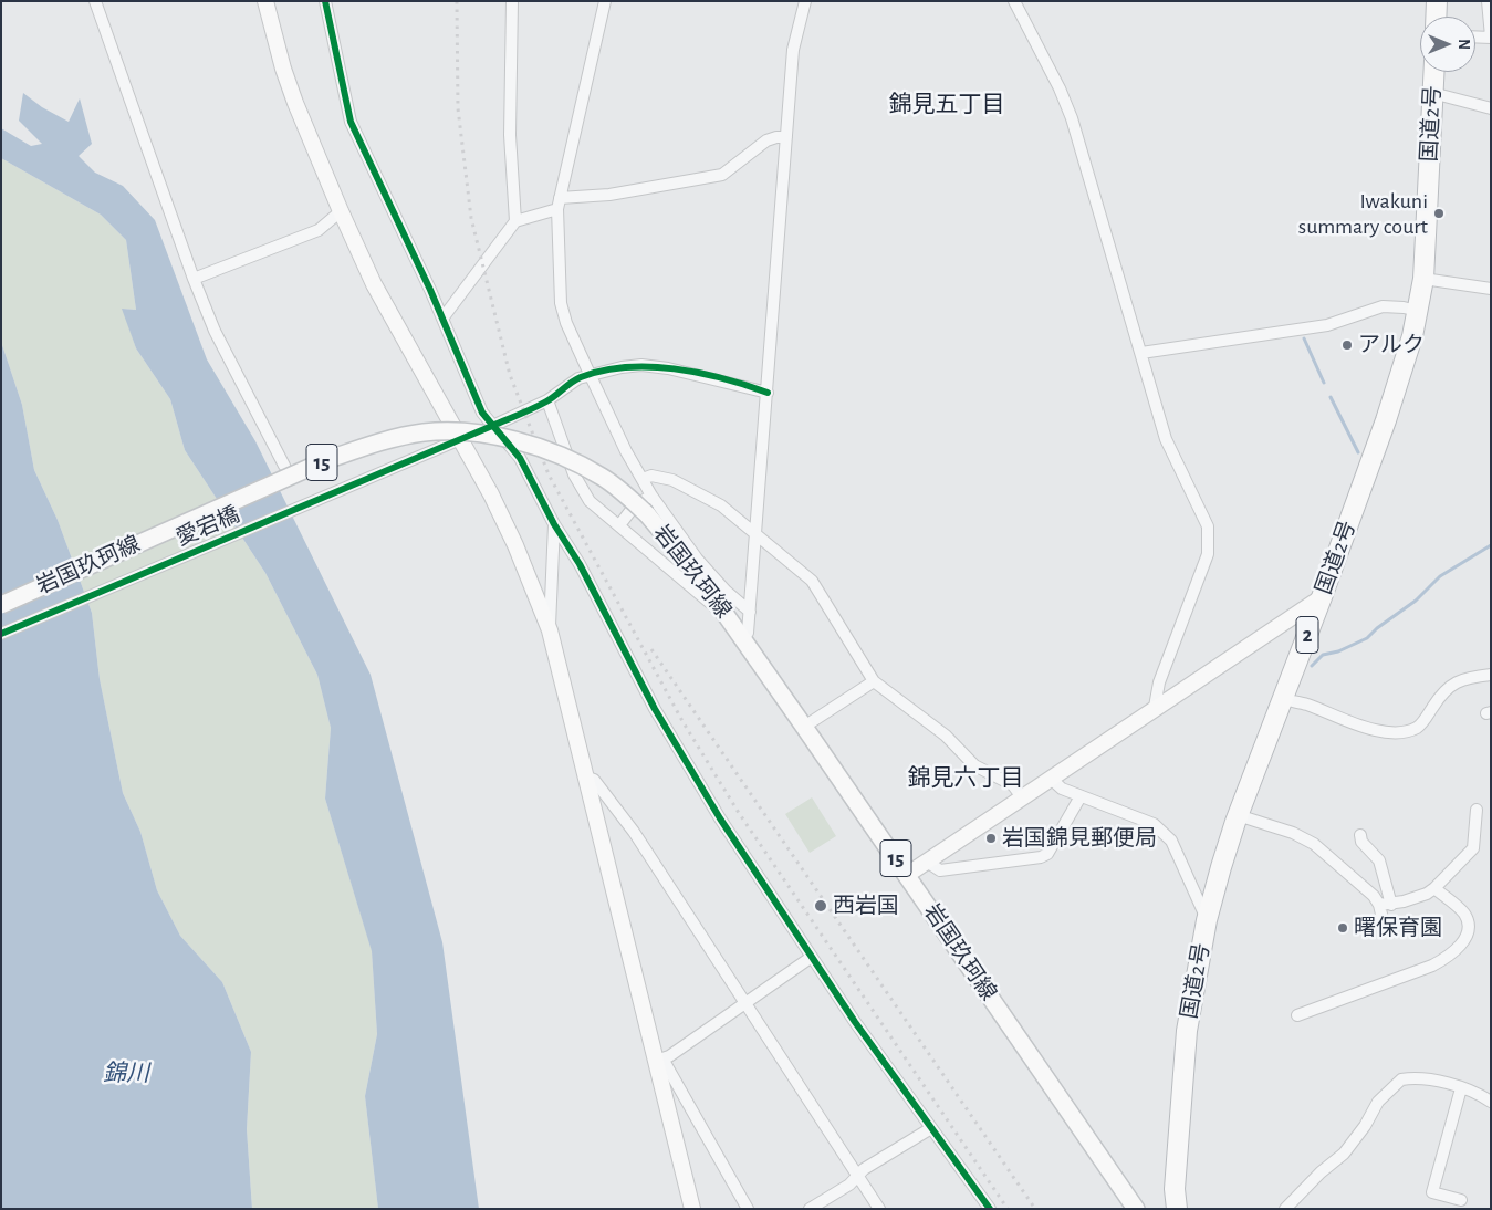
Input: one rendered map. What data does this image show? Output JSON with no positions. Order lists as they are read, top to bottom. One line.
{"streets":{"highway":["国道2号","2"],"main road":["15","岩国玖珂線"],"street":["愛宕橋"]},"districts":["錦見五丁目","錦見六丁目"],"water":["錦川"],"places":["Iwakuni summary court","アルク","岩国錦見郵便局","西岩国","曙保育園"],"north":"right"}
